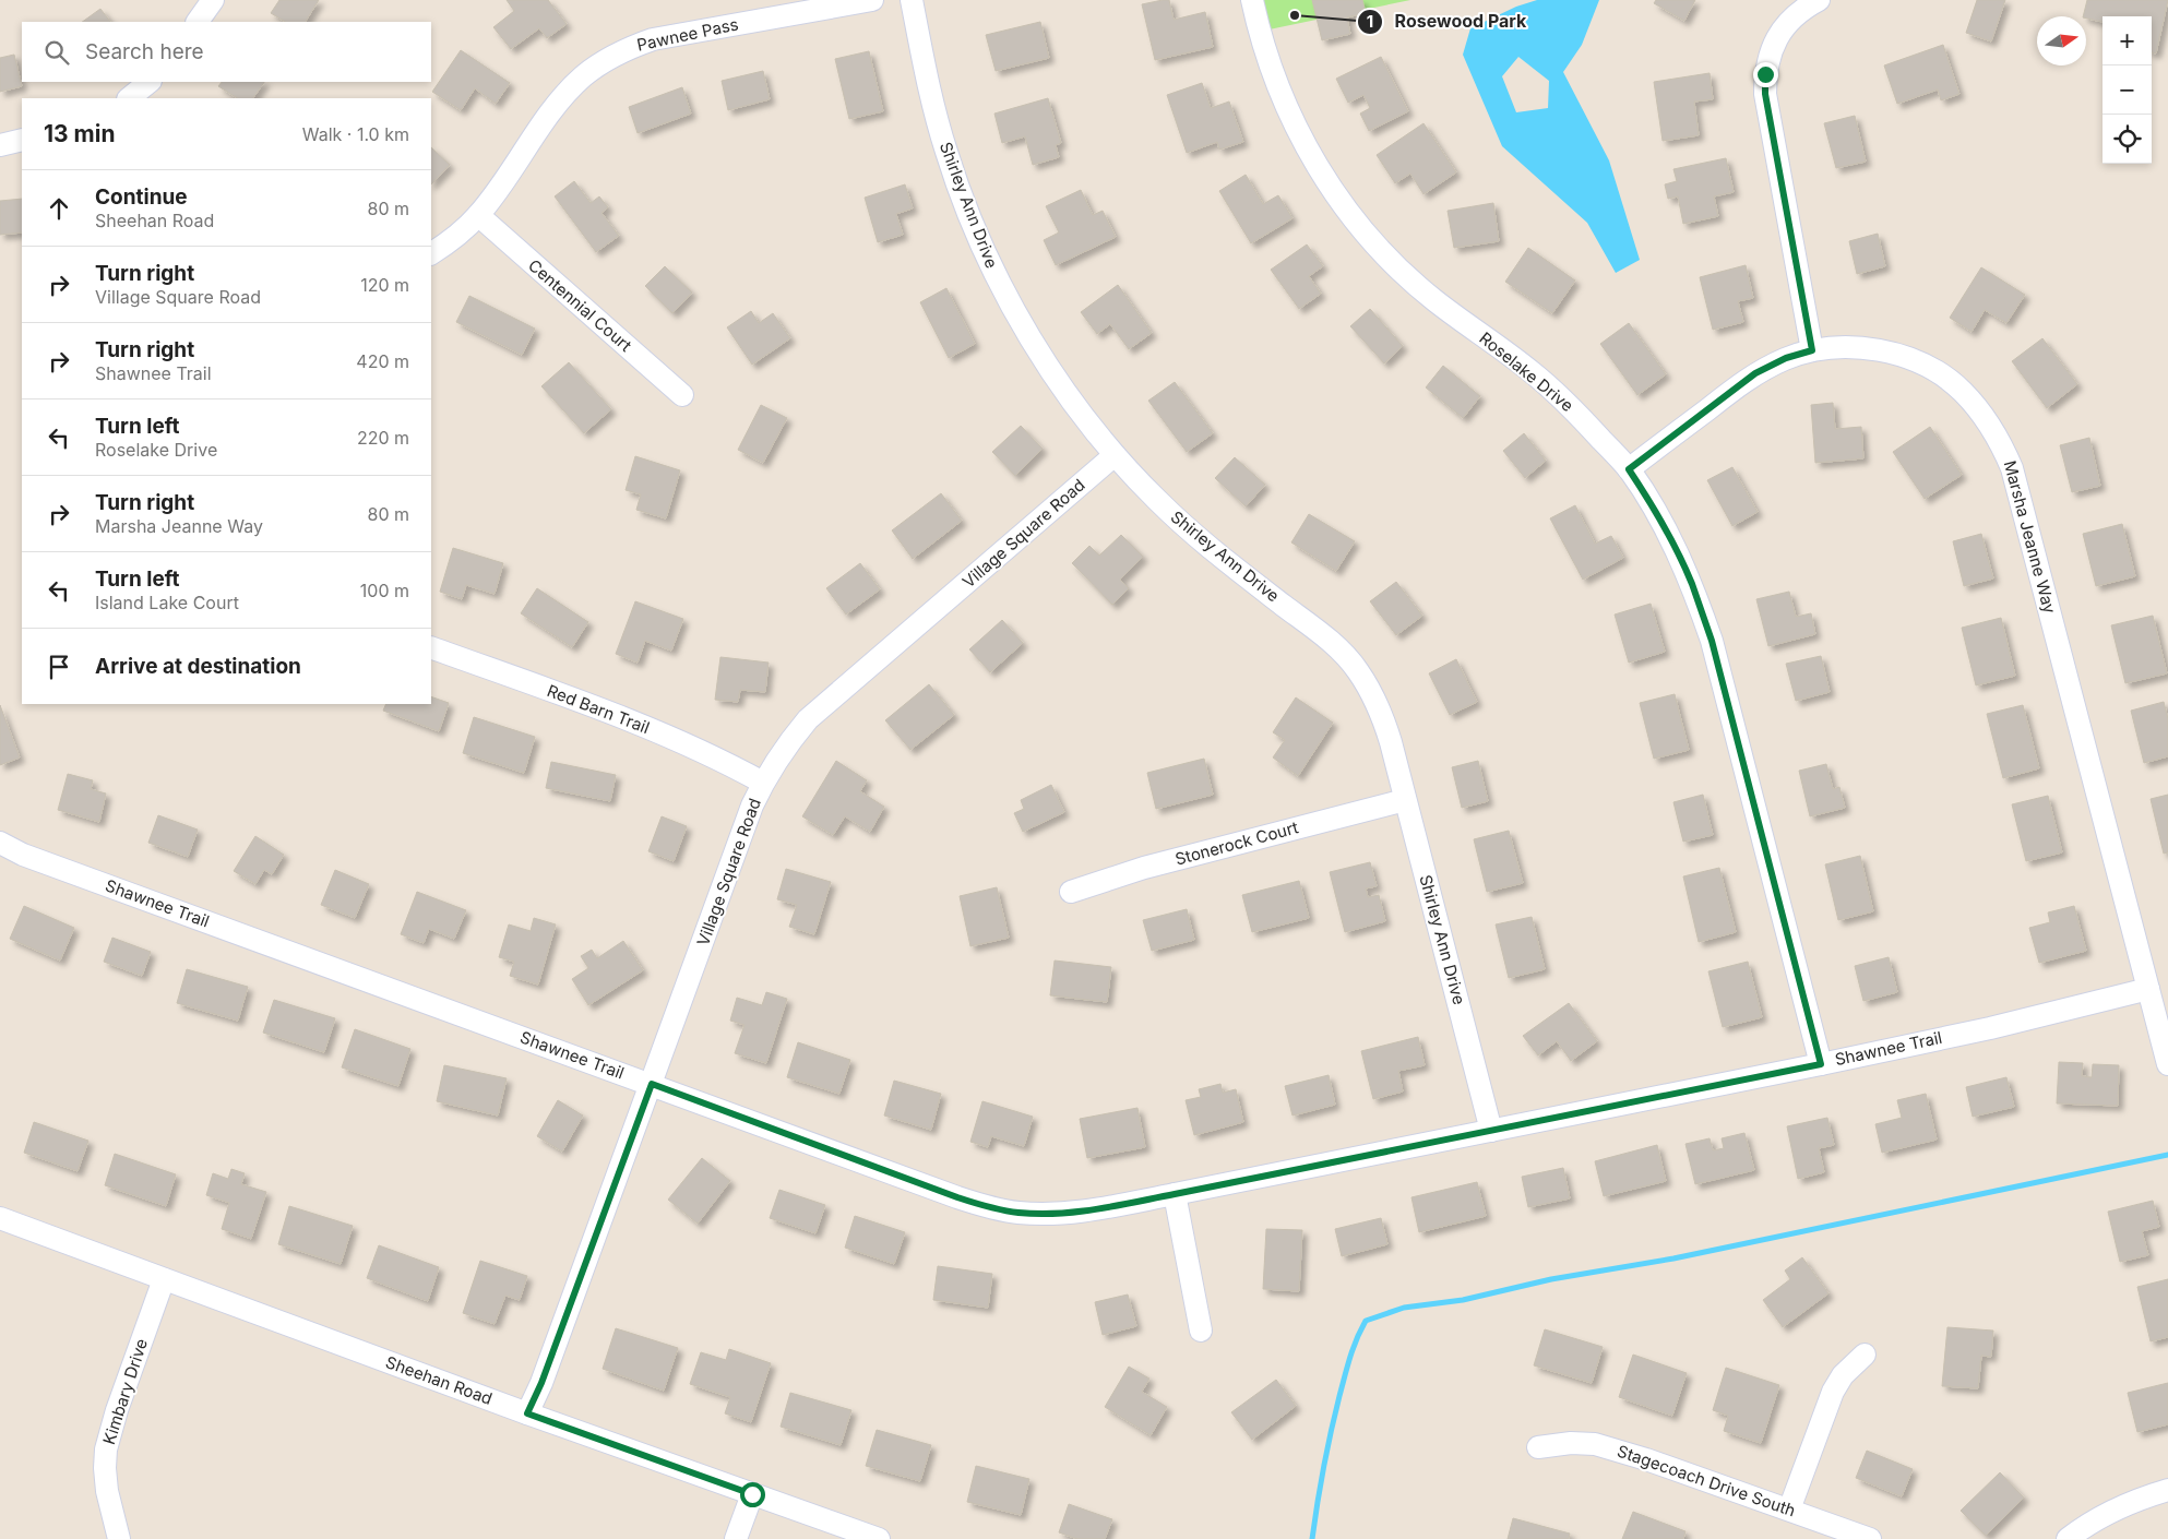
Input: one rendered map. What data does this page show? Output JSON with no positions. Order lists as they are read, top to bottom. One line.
{"streets":{"street":["Pawnee Pass","Shirley Ann Drive","Centennial Court","Roselake Drive","Village Square Road","Marsha Jeanne Way","Red Barn Trail","Stonerock Court","Shawnee Trail","Sheehan Road","Kimbary Drive","Stagecoach Drive South"]},"crossings":[["Pawnee Pass","Centennial Court"],["Shirley Ann Drive","Village Square Road"],["Shirley Ann Drive","Stonerock Court"],["Shirley Ann Drive","Shawnee Trail"],["Roselake Drive","Marsha Jeanne Way"],["Roselake Drive","Shawnee Trail"],["Village Square Road","Red Barn Trail"],["Village Square Road","Shawnee Trail"],["Village Square Road","Sheehan Road"],["Marsha Jeanne Way","Shawnee Trail"],["Sheehan Road","Kimbary Drive"]],"places":["Rosewood Park"],"north":"right","page":{"map_buttons":["+","−"],"search":"Search here","heading":["13 min","Walk · 1.0 km"],"list":[["Continue","Sheehan Road","80 m"],["Turn right","Village Square Road","120 m"],["Turn right","Shawnee Trail","420 m"],["Turn left","Roselake Drive","220 m"],["Turn right","Marsha Jeanne Way","80 m"],["Turn left","Island Lake Court","100 m"],"Arrive at destination"]}}
